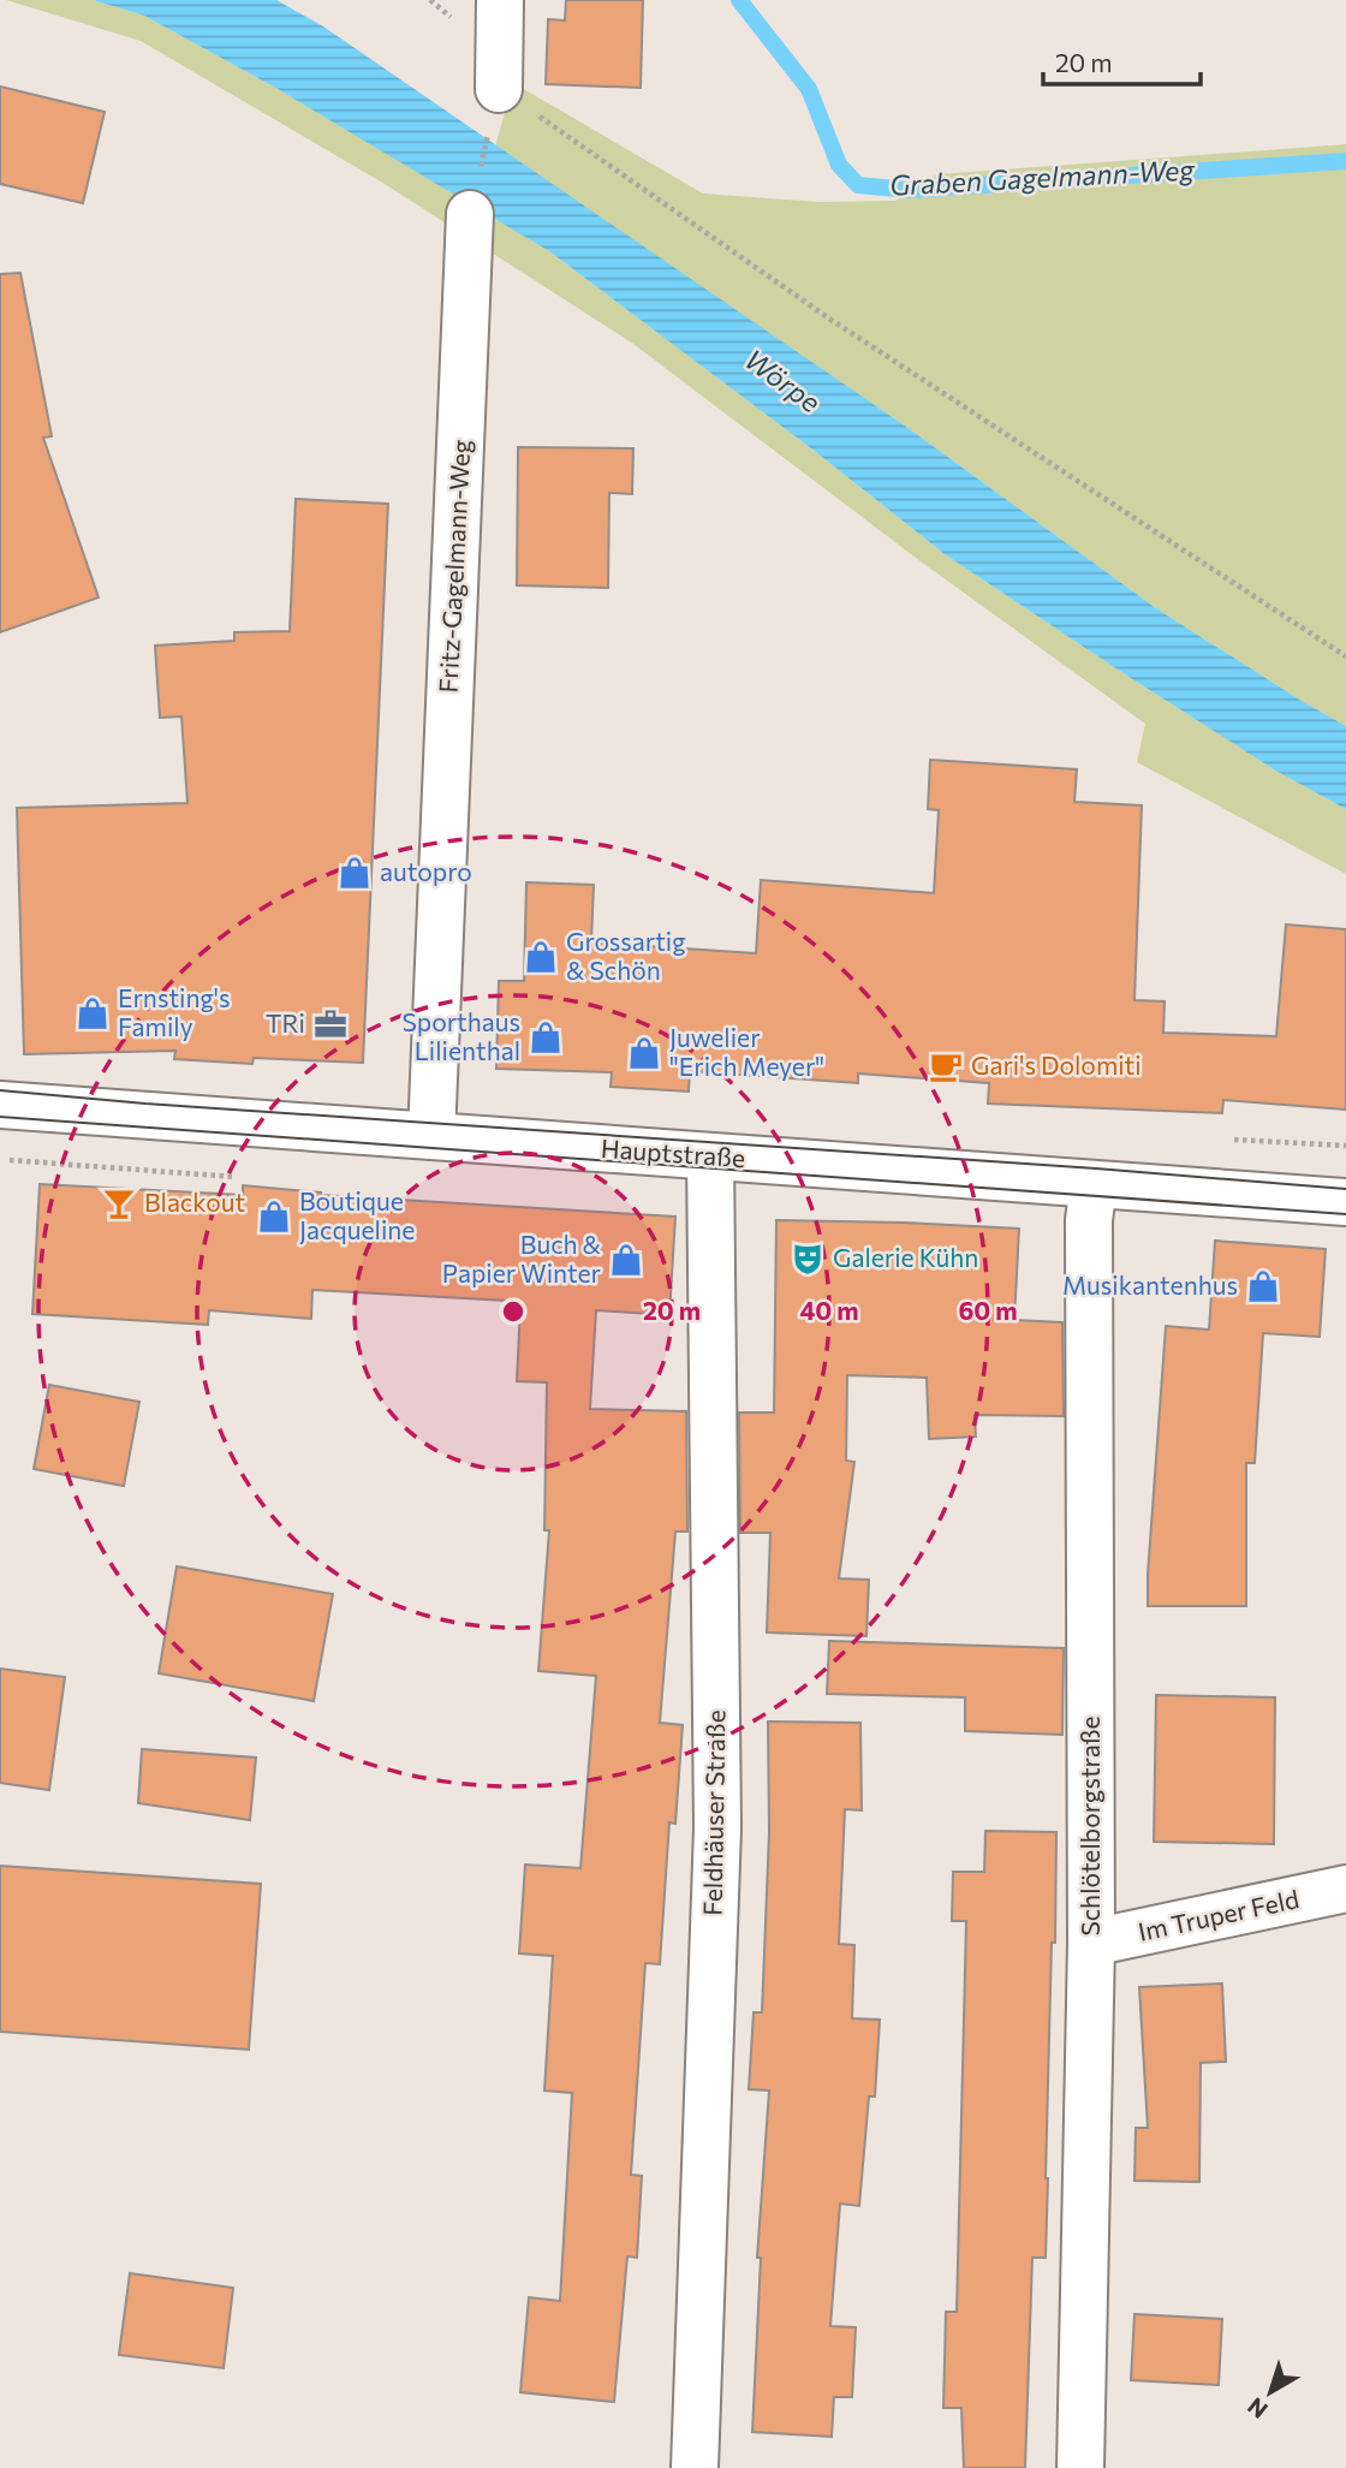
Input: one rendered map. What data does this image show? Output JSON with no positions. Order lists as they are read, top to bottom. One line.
{"streets":{"street":["Fritz-Gagelmann-Weg","Hauptstraße","Feldhäuser Straße","Schlötelborgstraße","Im Truper Feld"]},"crossings":[["Fritz-Gagelmann-Weg","Hauptstraße"],["Hauptstraße","Feldhäuser Straße"],["Hauptstraße","Schlötelborgstraße"],["Schlötelborgstraße","Im Truper Feld"]],"water":["Graben Gagelmann-Weg","Wörpe"],"places":{"shop":["autopro","Grossartig & Schön","Ernsting's Family","Sporthaus Lilienthal","Juwelier \"Erich Meyer\"","Boutique Jacqueline","Buch & Papier Winter","Musikantenhus"],"office":["TRi"],"cafe":["Gari's Dolomiti"],"bar":["Blackout"],"theatre":["Galerie Kühn"]},"scale_bar":"20 m","north":"bottom left","rings":["20 m","40 m","60 m"]}
